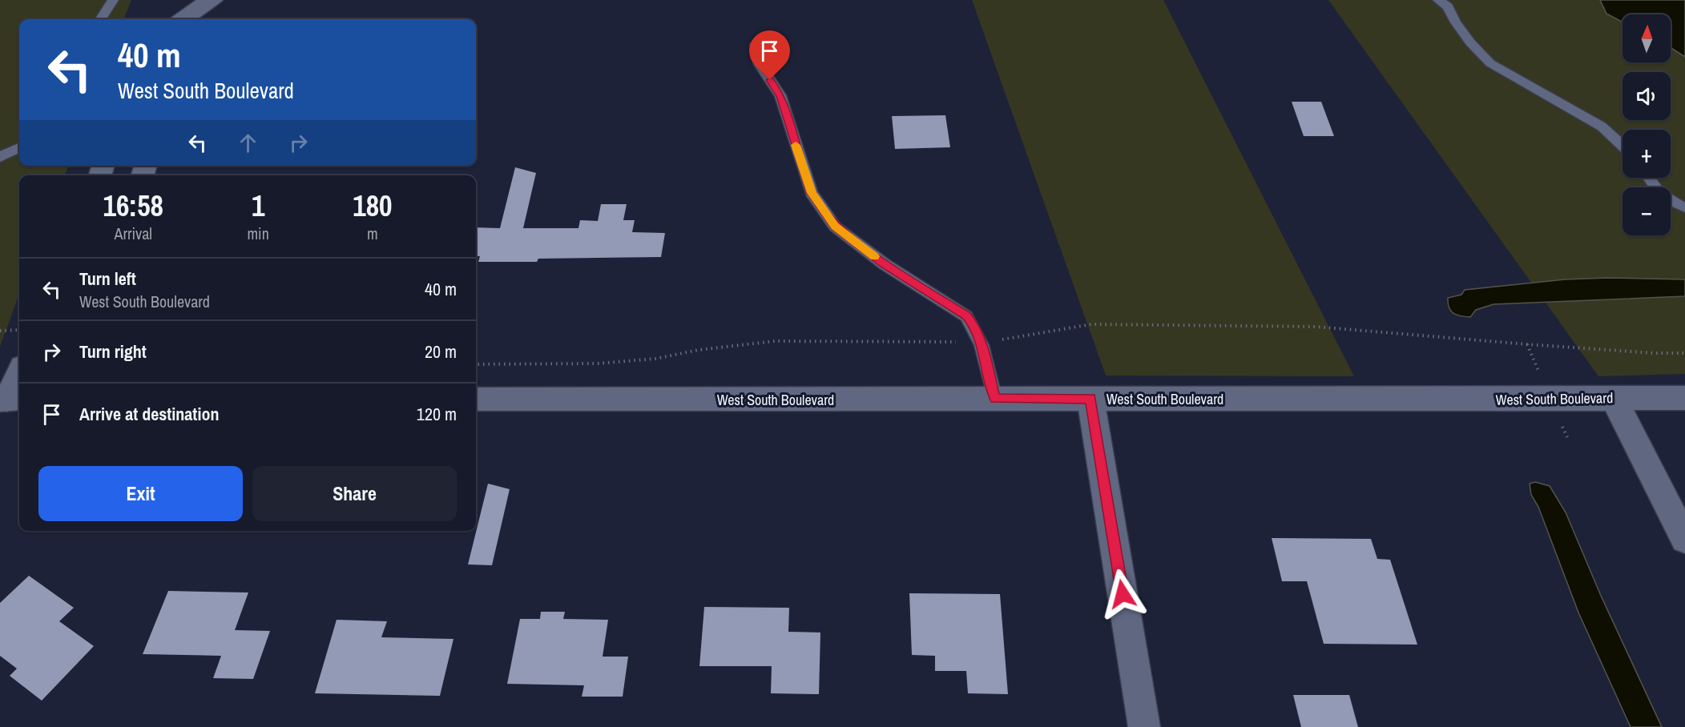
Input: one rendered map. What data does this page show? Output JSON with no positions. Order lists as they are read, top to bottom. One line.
{"streets":{"main road":["West South Boulevard"]},"north":"top","page":{"map_buttons":["+","−"],"turn":["40 m","West South Boulevard"],"eta":["16:58","Arrival","1","min","180","m"],"list":[{"name":"Turn left","note":"West South Boulevard","value":"40 m"},{"name":"Turn right","value":"20 m"},{"name":"Arrive at destination","value":"120 m"}],"buttons":["Exit","Share"]}}
